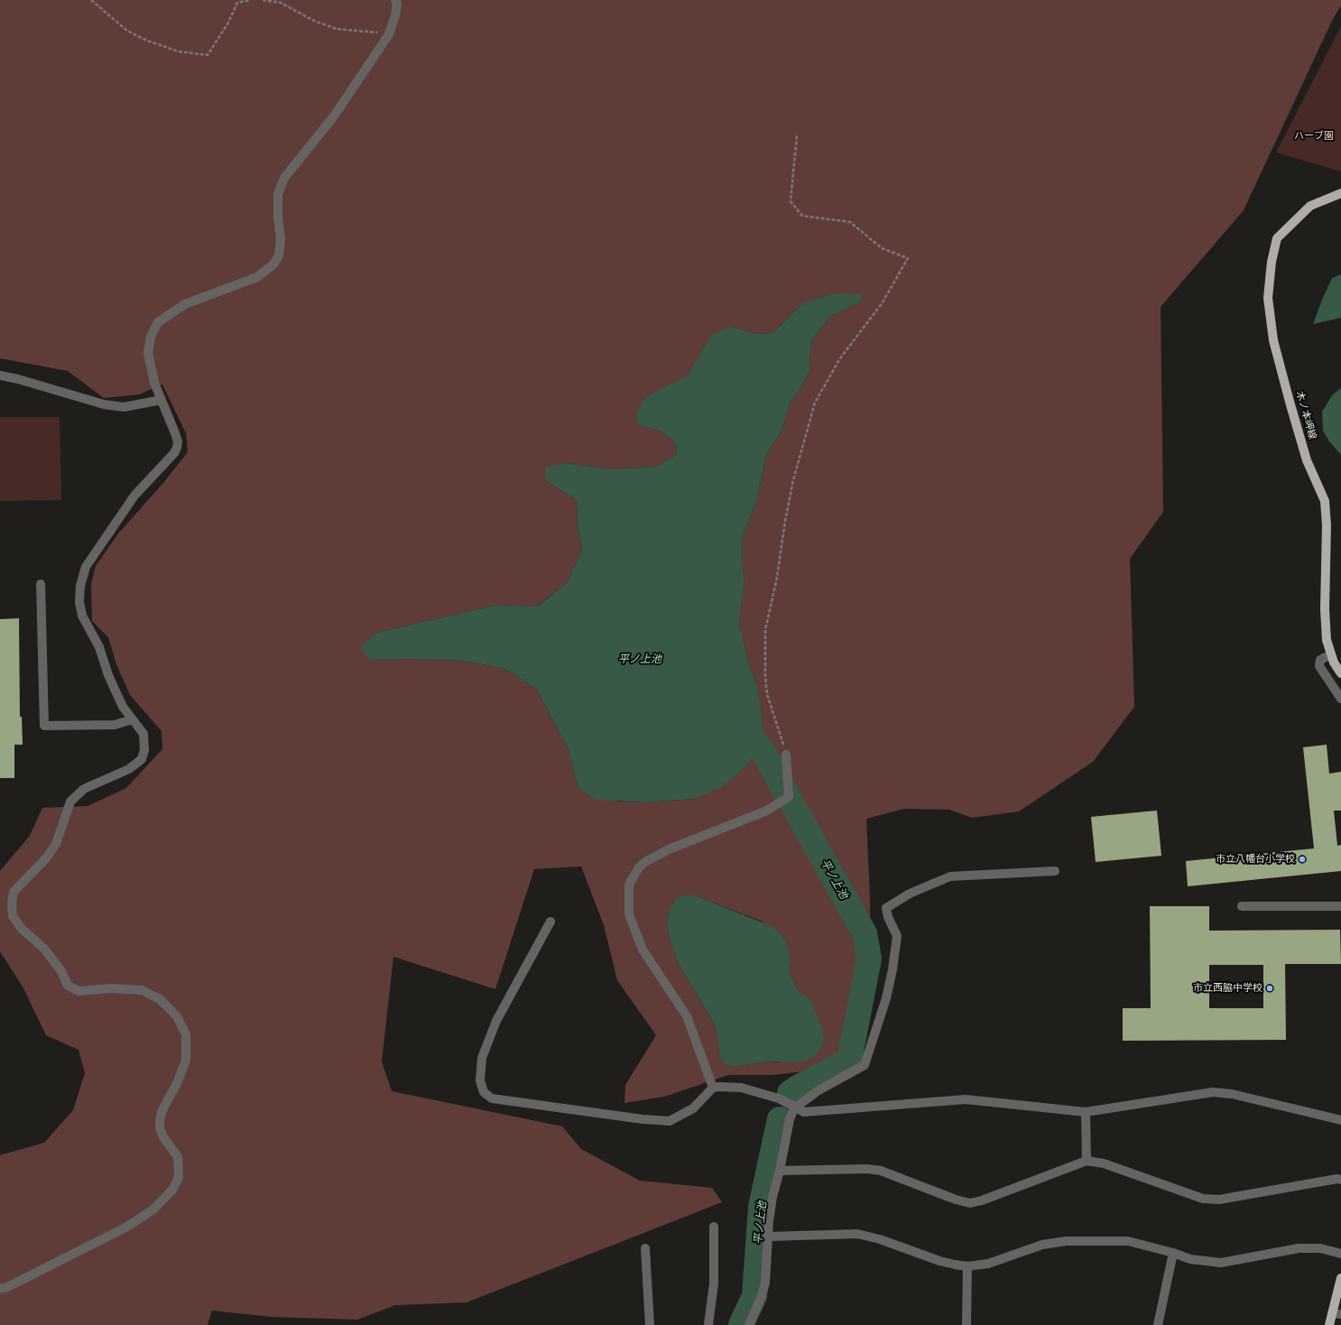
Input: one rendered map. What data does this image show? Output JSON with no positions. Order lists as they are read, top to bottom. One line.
{"streets":{"main road":["木ノ本岬線"]},"water":["平ノ上池"],"parks":["ハーブ園"],"places":["市立八幡台小学校","市立西脇中学校"]}
